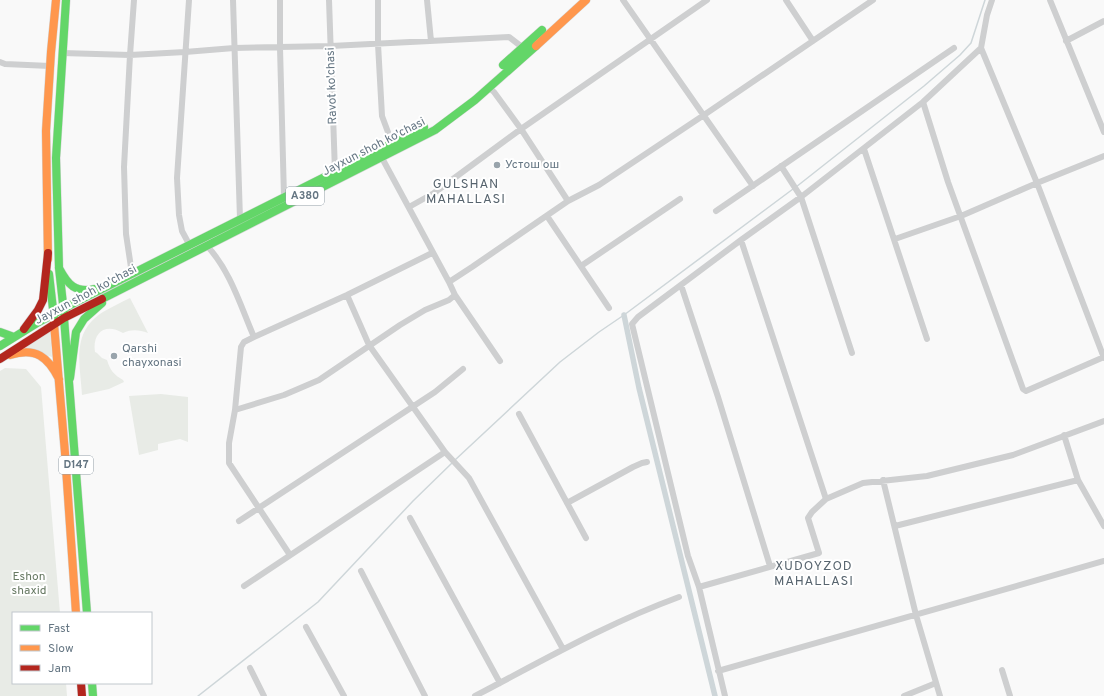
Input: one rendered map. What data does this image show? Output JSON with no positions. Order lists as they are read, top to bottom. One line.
{"streets":{"main road":["Jayxun shoh ko'chasi","A380","D147"],"street":["Ravot ko'chasi"]},"crossings":[["Ravot ko'chasi","Jayxun shoh ko'chasi"],["Jayxun shoh ko'chasi","D147"]],"districts":["GULSHAN MAHALLASI","XUDOYZOD MAHALLASI"],"parks":["Eshon shaxid"],"places":["Устош ош","Qarshi chayxonasi"],"legend":["Fast","Slow","Jam"]}
